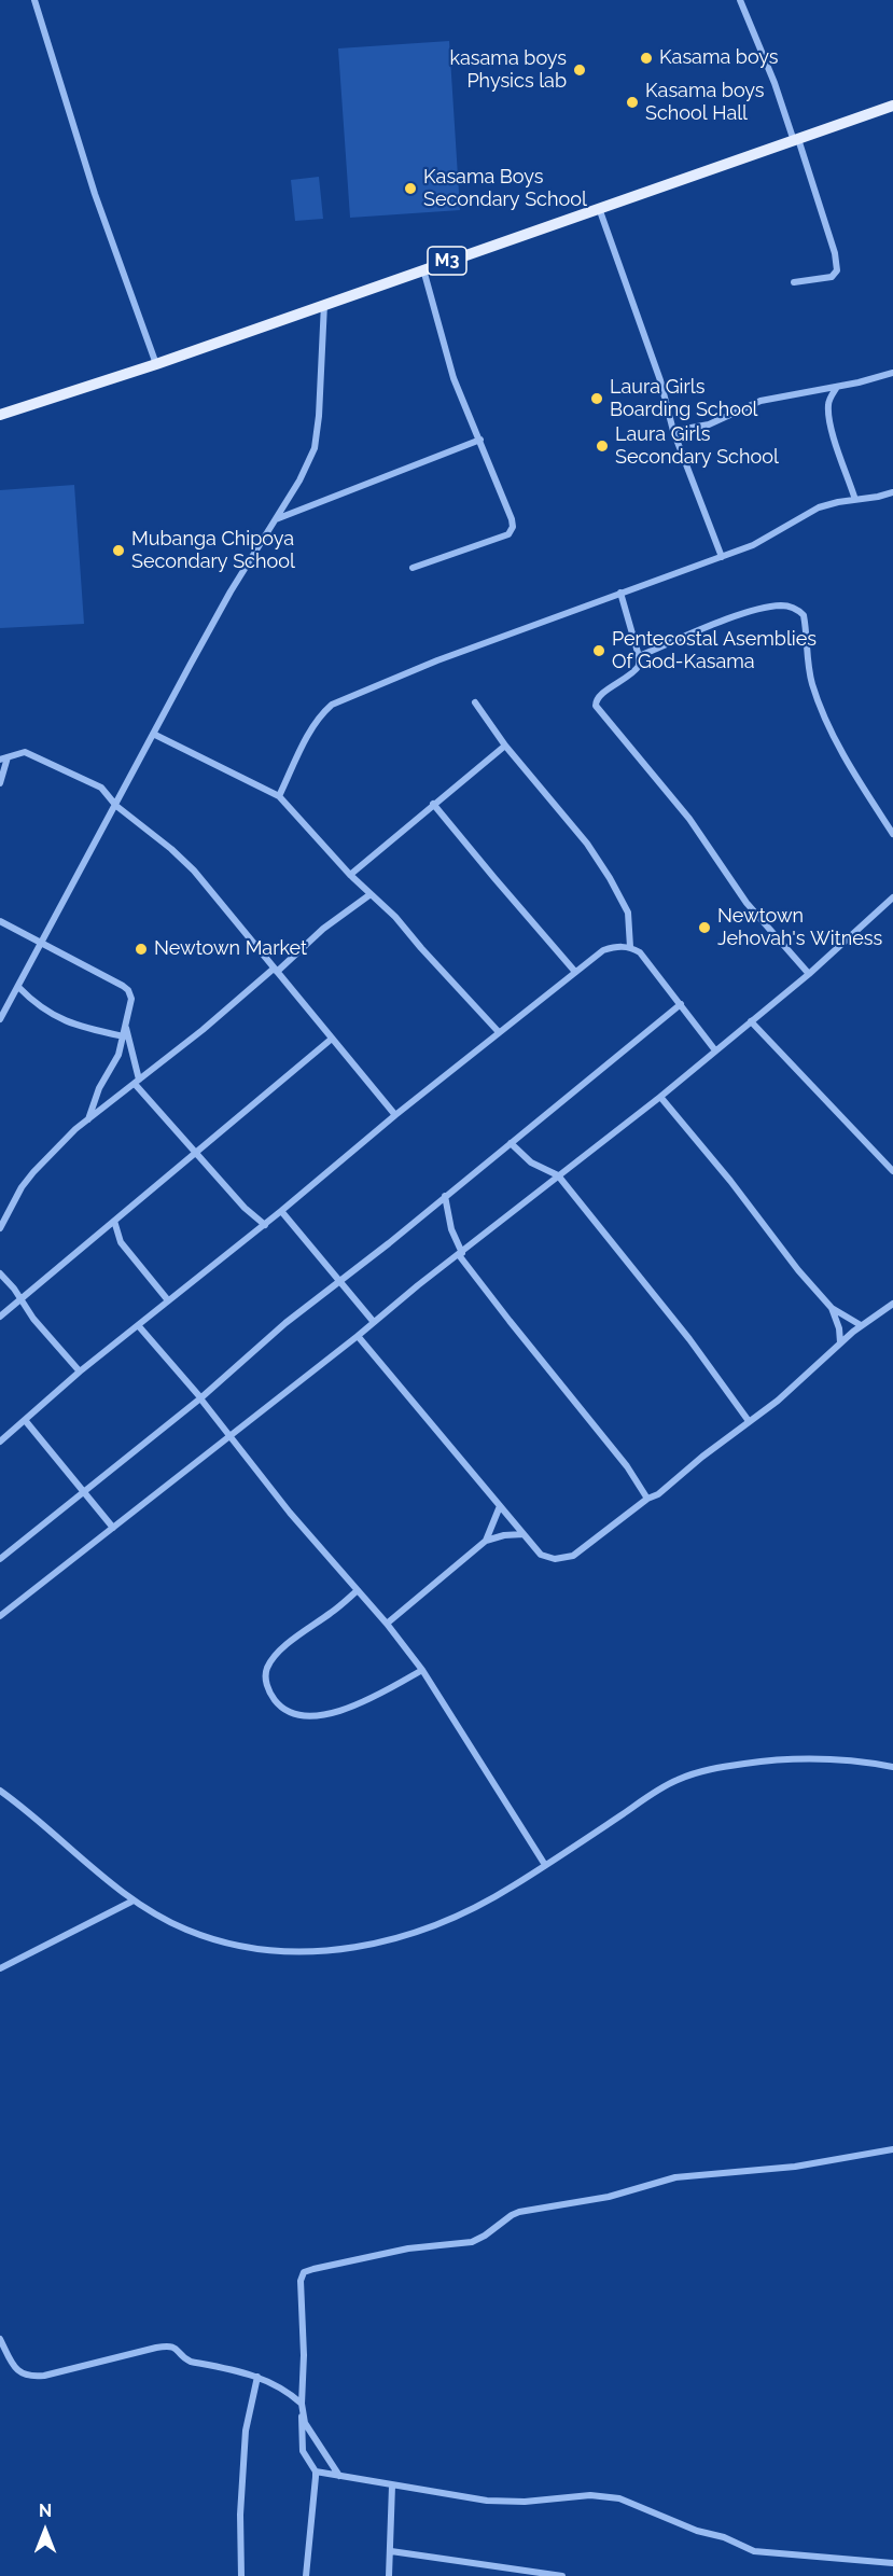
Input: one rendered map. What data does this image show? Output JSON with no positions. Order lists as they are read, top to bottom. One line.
{"streets":{"main road":["M3"]},"places":["Kasama boys","kasama boys Physics lab","Kasama boys School Hall","Kasama Boys Secondary School","Laura Girls Boarding School","Laura Girls Secondary School","Mubanga Chipoya Secondary School","Pentecostal Asemblies Of God-Kasama","Newtown Jehovah's Witness","Newtown Market"],"north":"top"}
